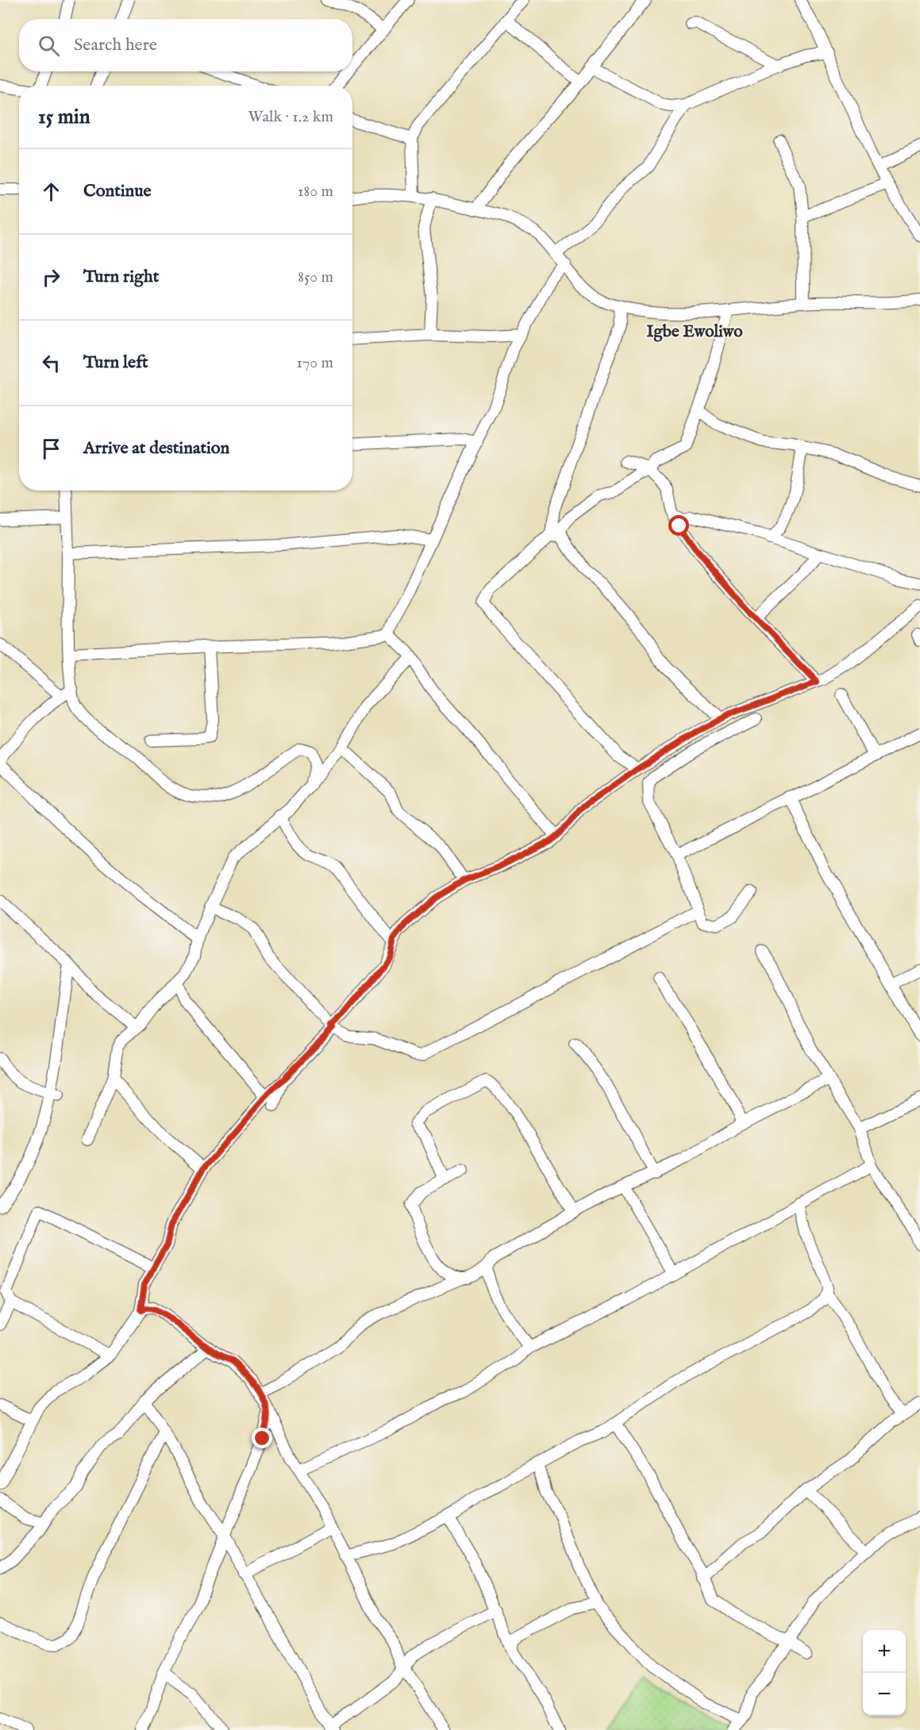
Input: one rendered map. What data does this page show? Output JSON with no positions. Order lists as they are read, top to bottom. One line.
{"districts":["Igbe Ewoliwo"],"page":{"search":"Search here","heading":["15 min","Walk · 1.2 km"],"list":[["Continue","180 m"],["Turn right","850 m"],["Turn left","170 m"],"Arrive at destination"],"map_buttons":["+","−"]}}
